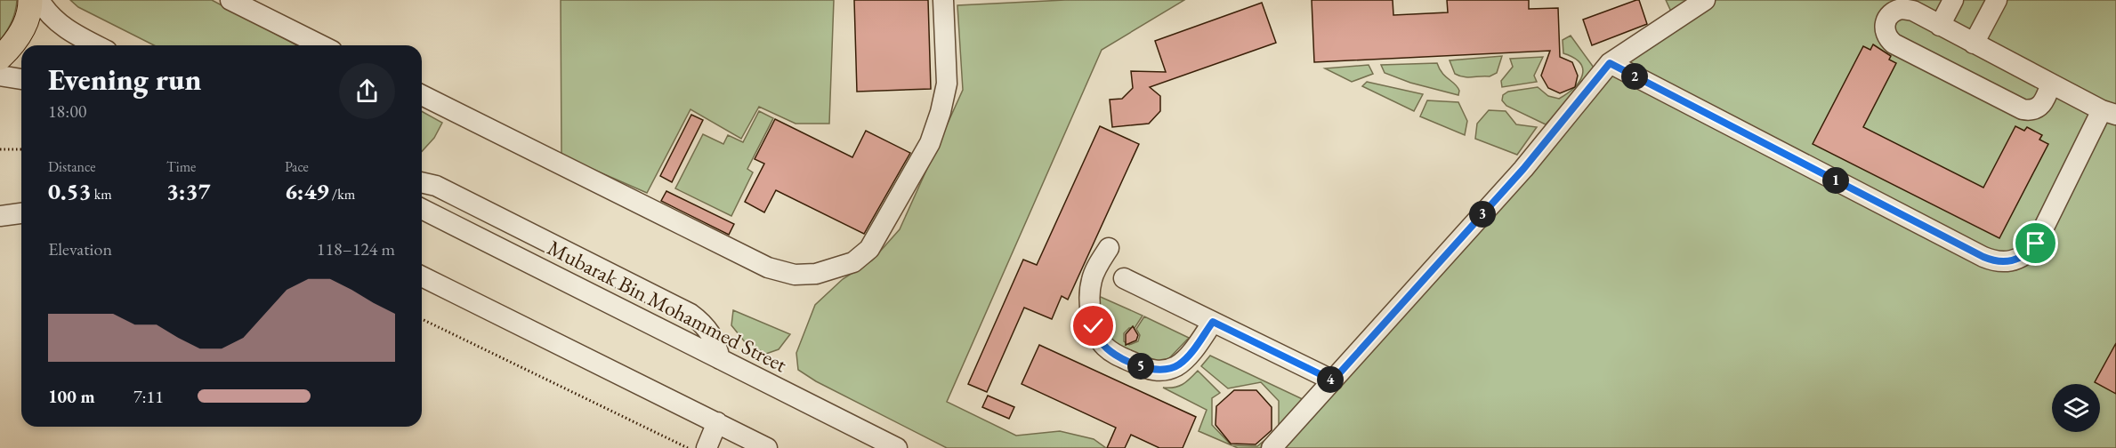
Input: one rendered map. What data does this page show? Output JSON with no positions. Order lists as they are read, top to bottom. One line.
{"streets":{"street":["Mubarak Bin Mohammed Street"]},"page":{"heading":["Evening run","18:00"],"pins":["2","1","3","5","4"],"stats":[["Distance","0.53 km"],["Time","3:37"],["Pace","6:49 /km"]],"chart":["Elevation","118–124 m"],"list":[{"name":"100 m","note":"7:11"}]}}
